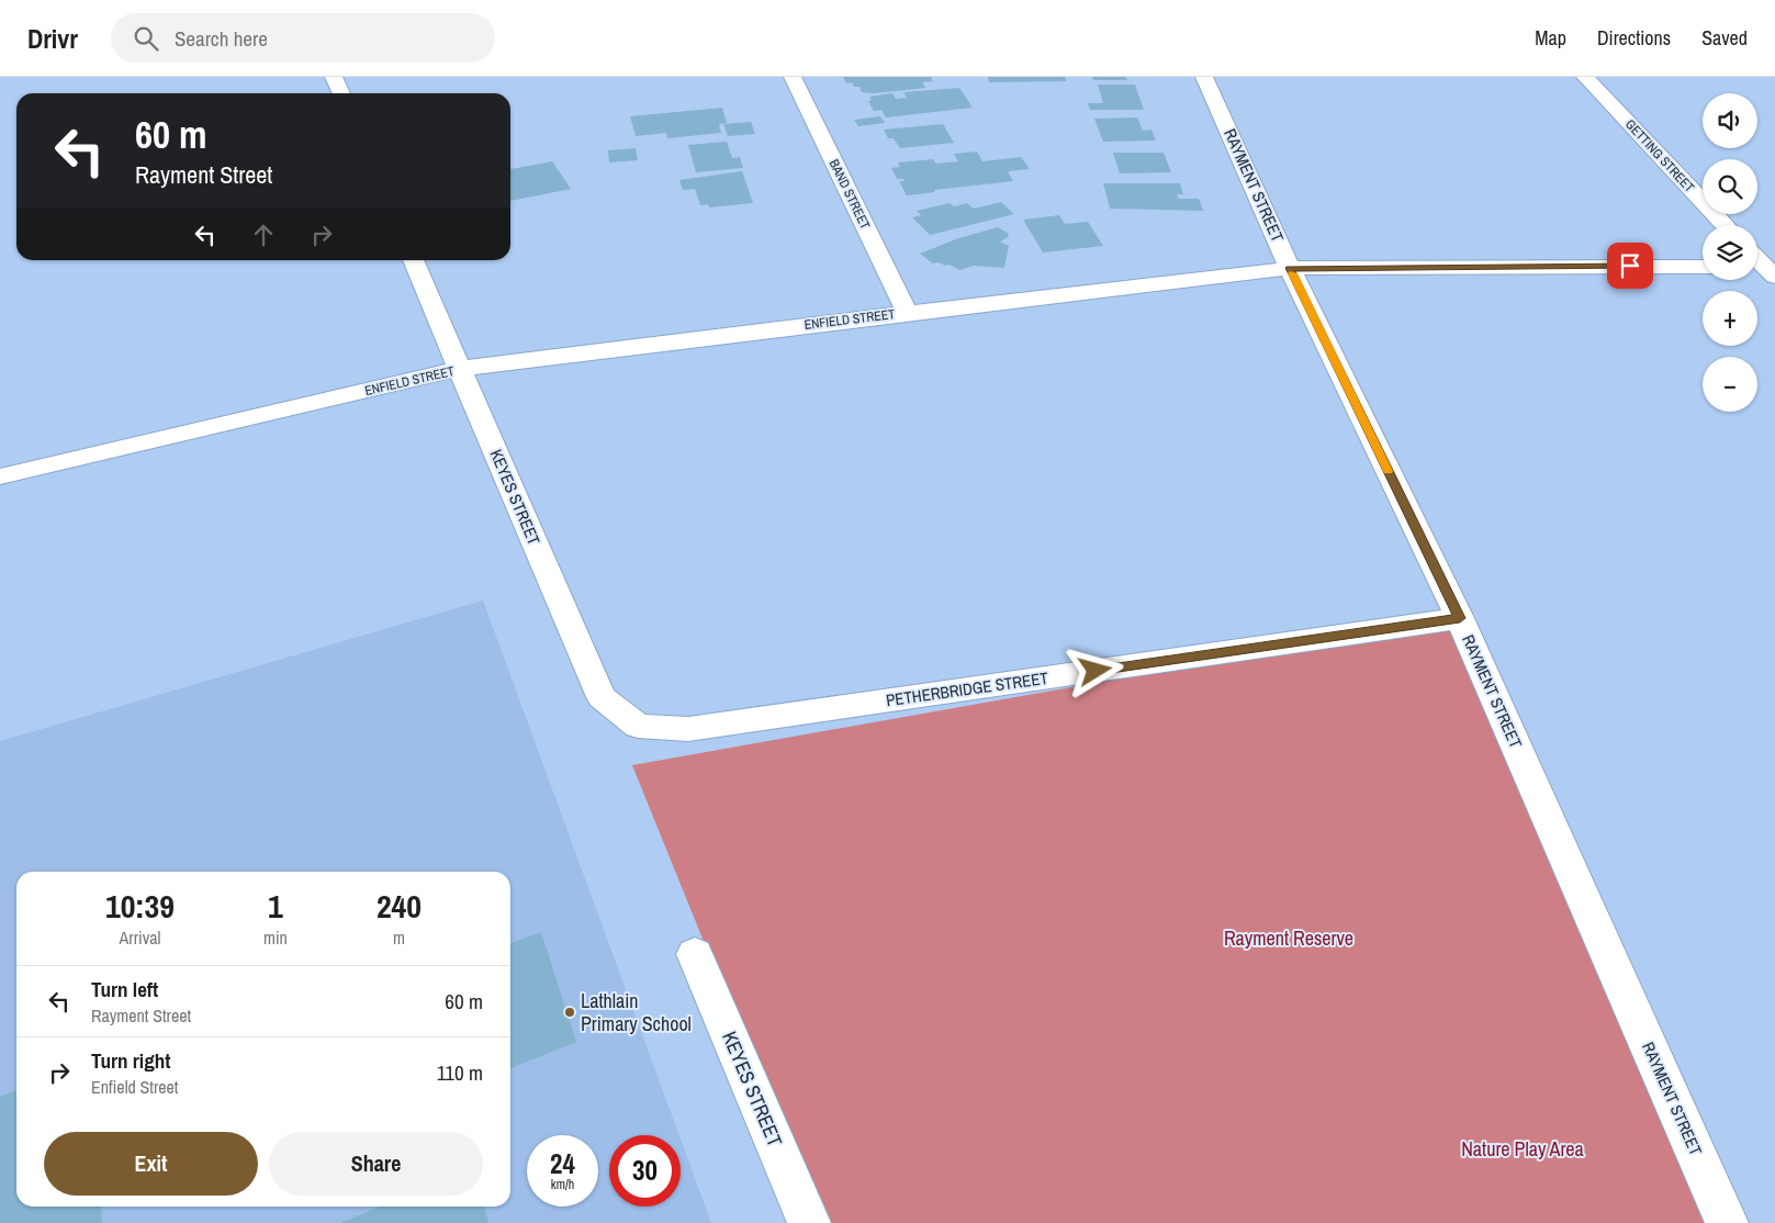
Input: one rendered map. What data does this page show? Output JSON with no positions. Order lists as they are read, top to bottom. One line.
{"streets":{"street":["GETTING STREET","RAYMENT STREET","BAND STREET","ENFIELD STREET","KEYES STREET","PETHERBRIDGE STREET"]},"crossings":[["RAYMENT STREET","ENFIELD STREET"],["RAYMENT STREET","PETHERBRIDGE STREET"],["BAND STREET","ENFIELD STREET"],["ENFIELD STREET","KEYES STREET"],["KEYES STREET","PETHERBRIDGE STREET"]],"parks":["Rayment Reserve","Nature Play Area"],"places":["Lathlain Primary School"],"page":{"header":"Drivr","search":"Search here","nav":["Map","Directions","Saved"],"map_buttons":["+","−"],"turn":["60 m","Rayment Street"],"eta":["10:39","Arrival","1","min","240","m"],"list":[{"name":"Turn left","note":"Rayment Street","value":"60 m"},{"name":"Turn right","note":"Enfield Street","value":"110 m"}],"buttons":["Exit","Share"],"speed":"24 km/h","limit":"30"}}
